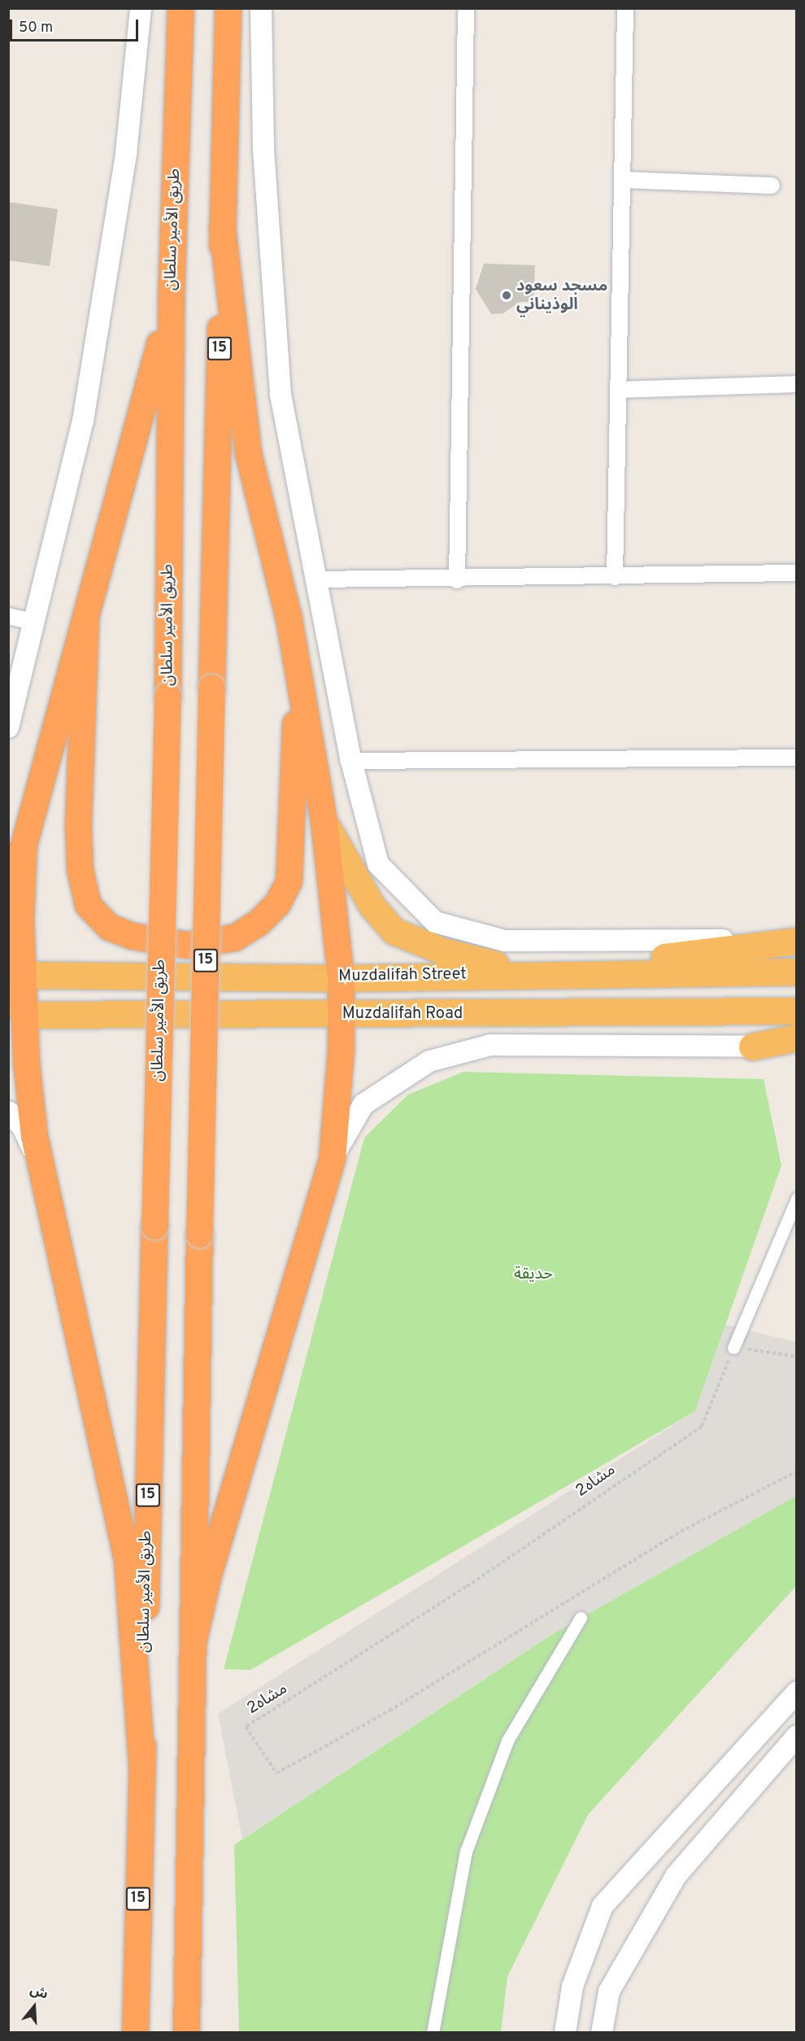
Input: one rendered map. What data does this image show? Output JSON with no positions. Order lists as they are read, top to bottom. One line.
{"streets":{"highway":["طريق الأمير سلطان","15","Muzdalifah Street","Muzdalifah Road"],"path":["مشاه2"]},"parks":["حديقة"],"places":["مسجد سعود الوذيناني"],"scale_bar":"50 m","north":"top"}
